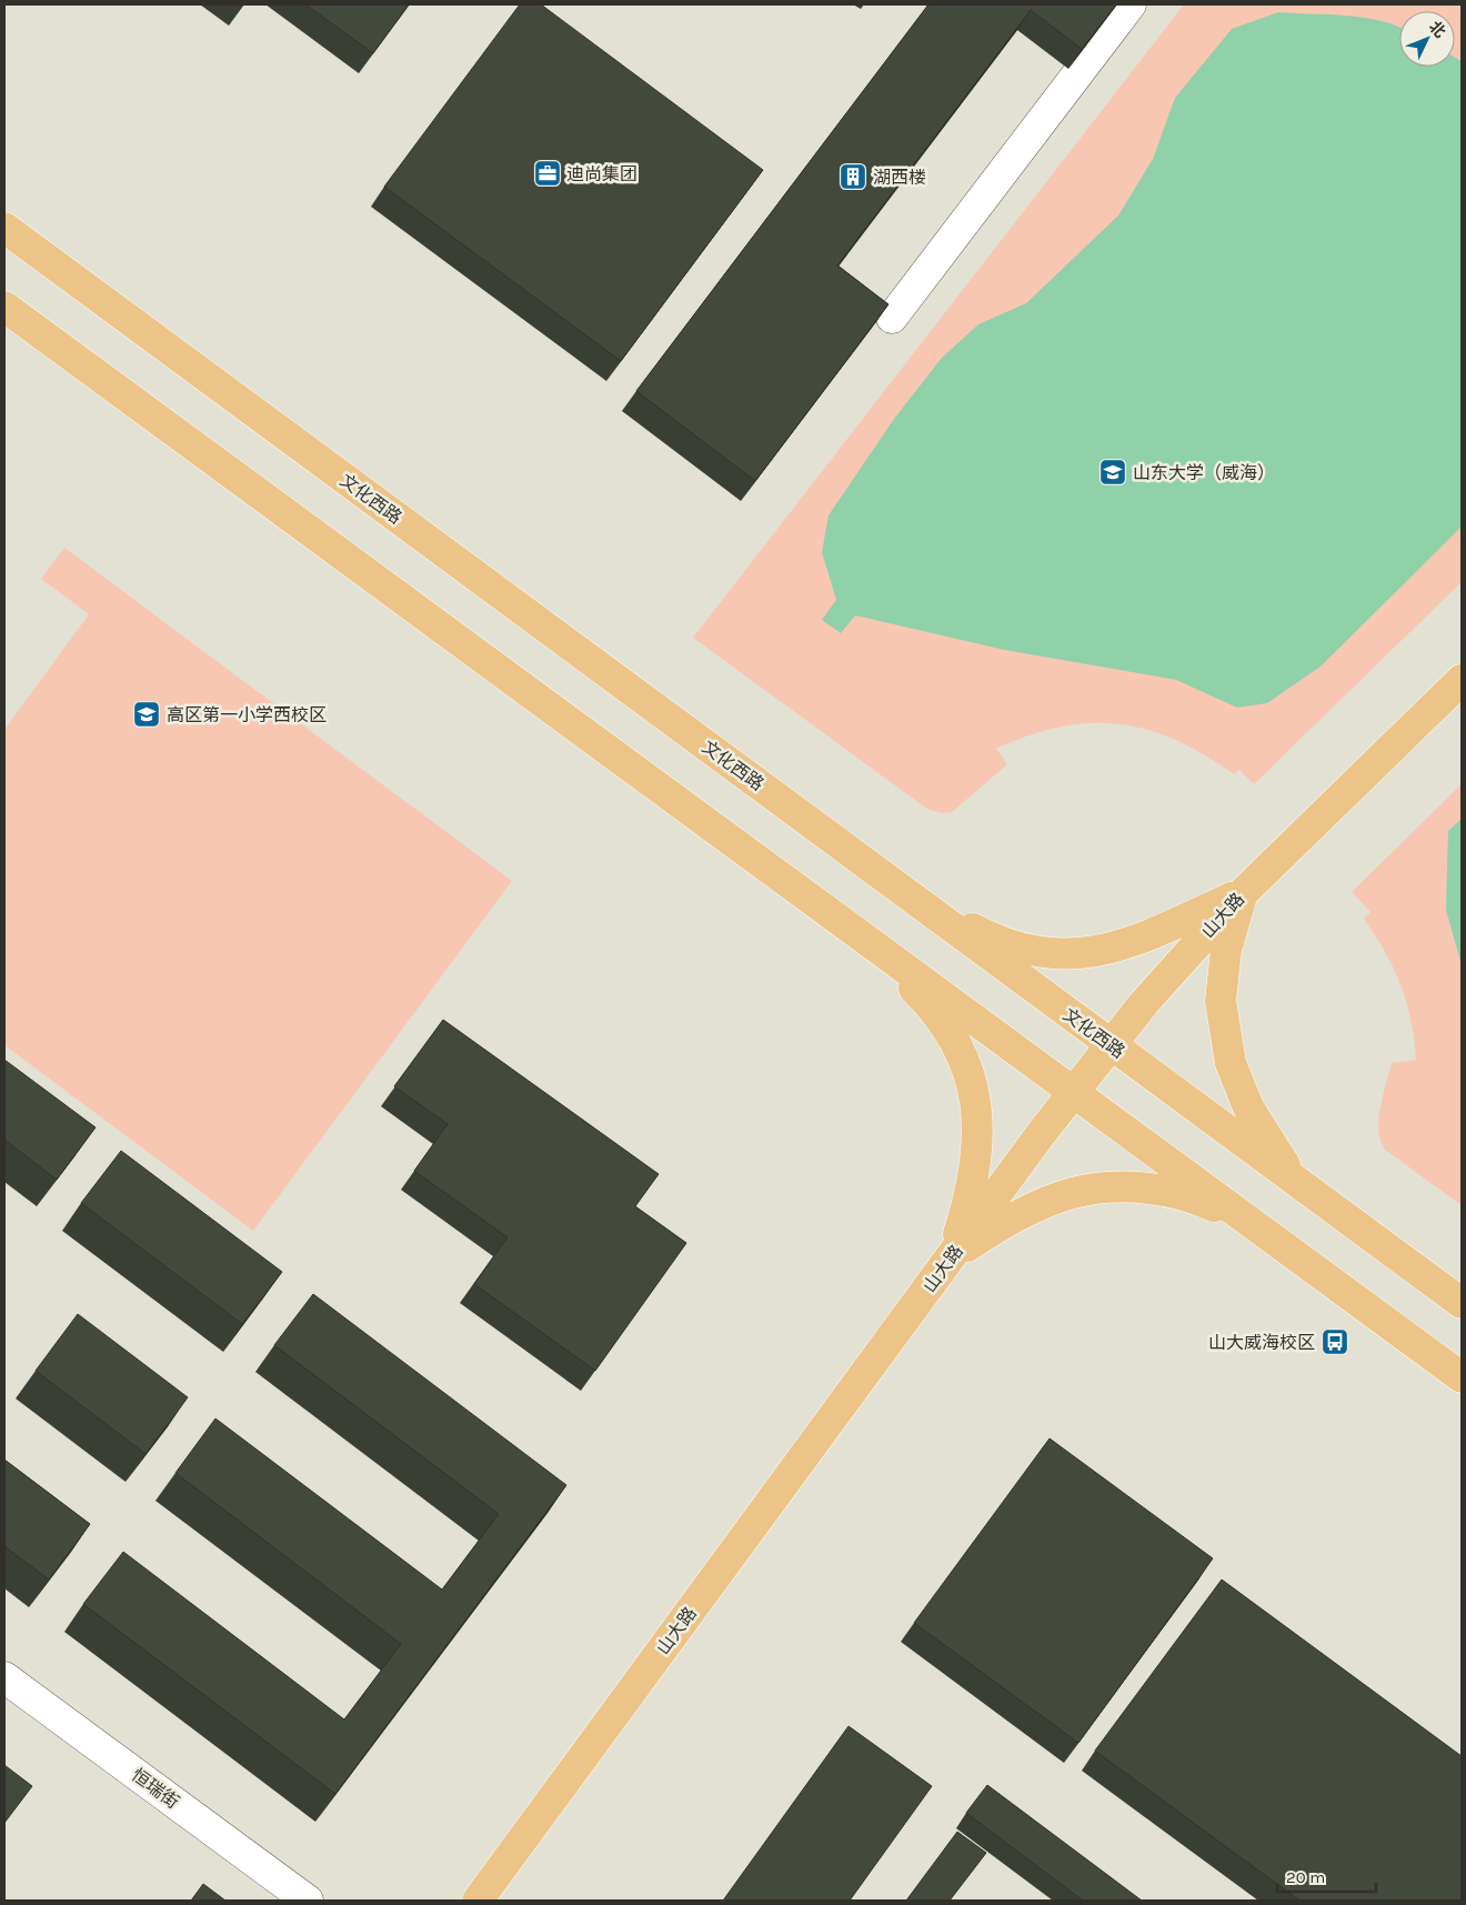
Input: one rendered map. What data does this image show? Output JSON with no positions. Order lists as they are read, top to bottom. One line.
{"streets":{"main road":["文化西路","山大路"],"street":["恒瑞街"]},"crossings":[["文化西路","山大路"]],"places":{"office":["迪尚集团"],"building":["湖西楼"],"school or university":["山东大学（威海）","高区第一小学西校区"],"bus stop":["山大威海校区"]},"scale_bar":"20 m","north":"top right"}
